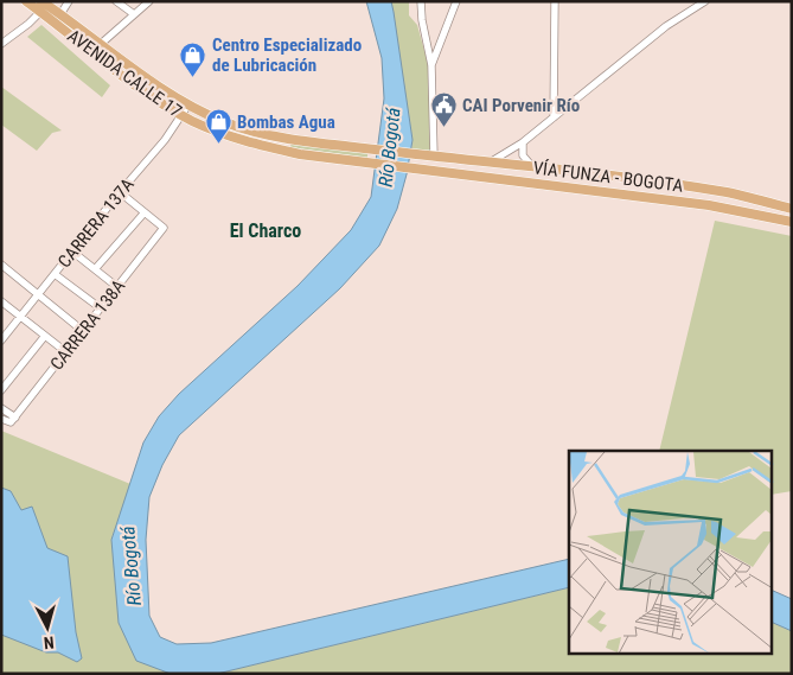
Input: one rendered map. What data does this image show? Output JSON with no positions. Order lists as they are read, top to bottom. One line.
{"streets":{"main road":["AVENIDA CALLE 17","VÍA FUNZA - BOGOTA"],"street":["CARRERA 137A","CARRERA 138A"]},"crossings":[["AVENIDA CALLE 17","VÍA FUNZA - BOGOTA"],["AVENIDA CALLE 17","CARRERA 137A"]],"districts":["El Charco"],"water":["Río Bogotá"],"places":{"shop":["Centro Especializado de Lubricación","Bombas Agua"],"public building":["CAI Porvenir Río"]},"north":"bottom"}
